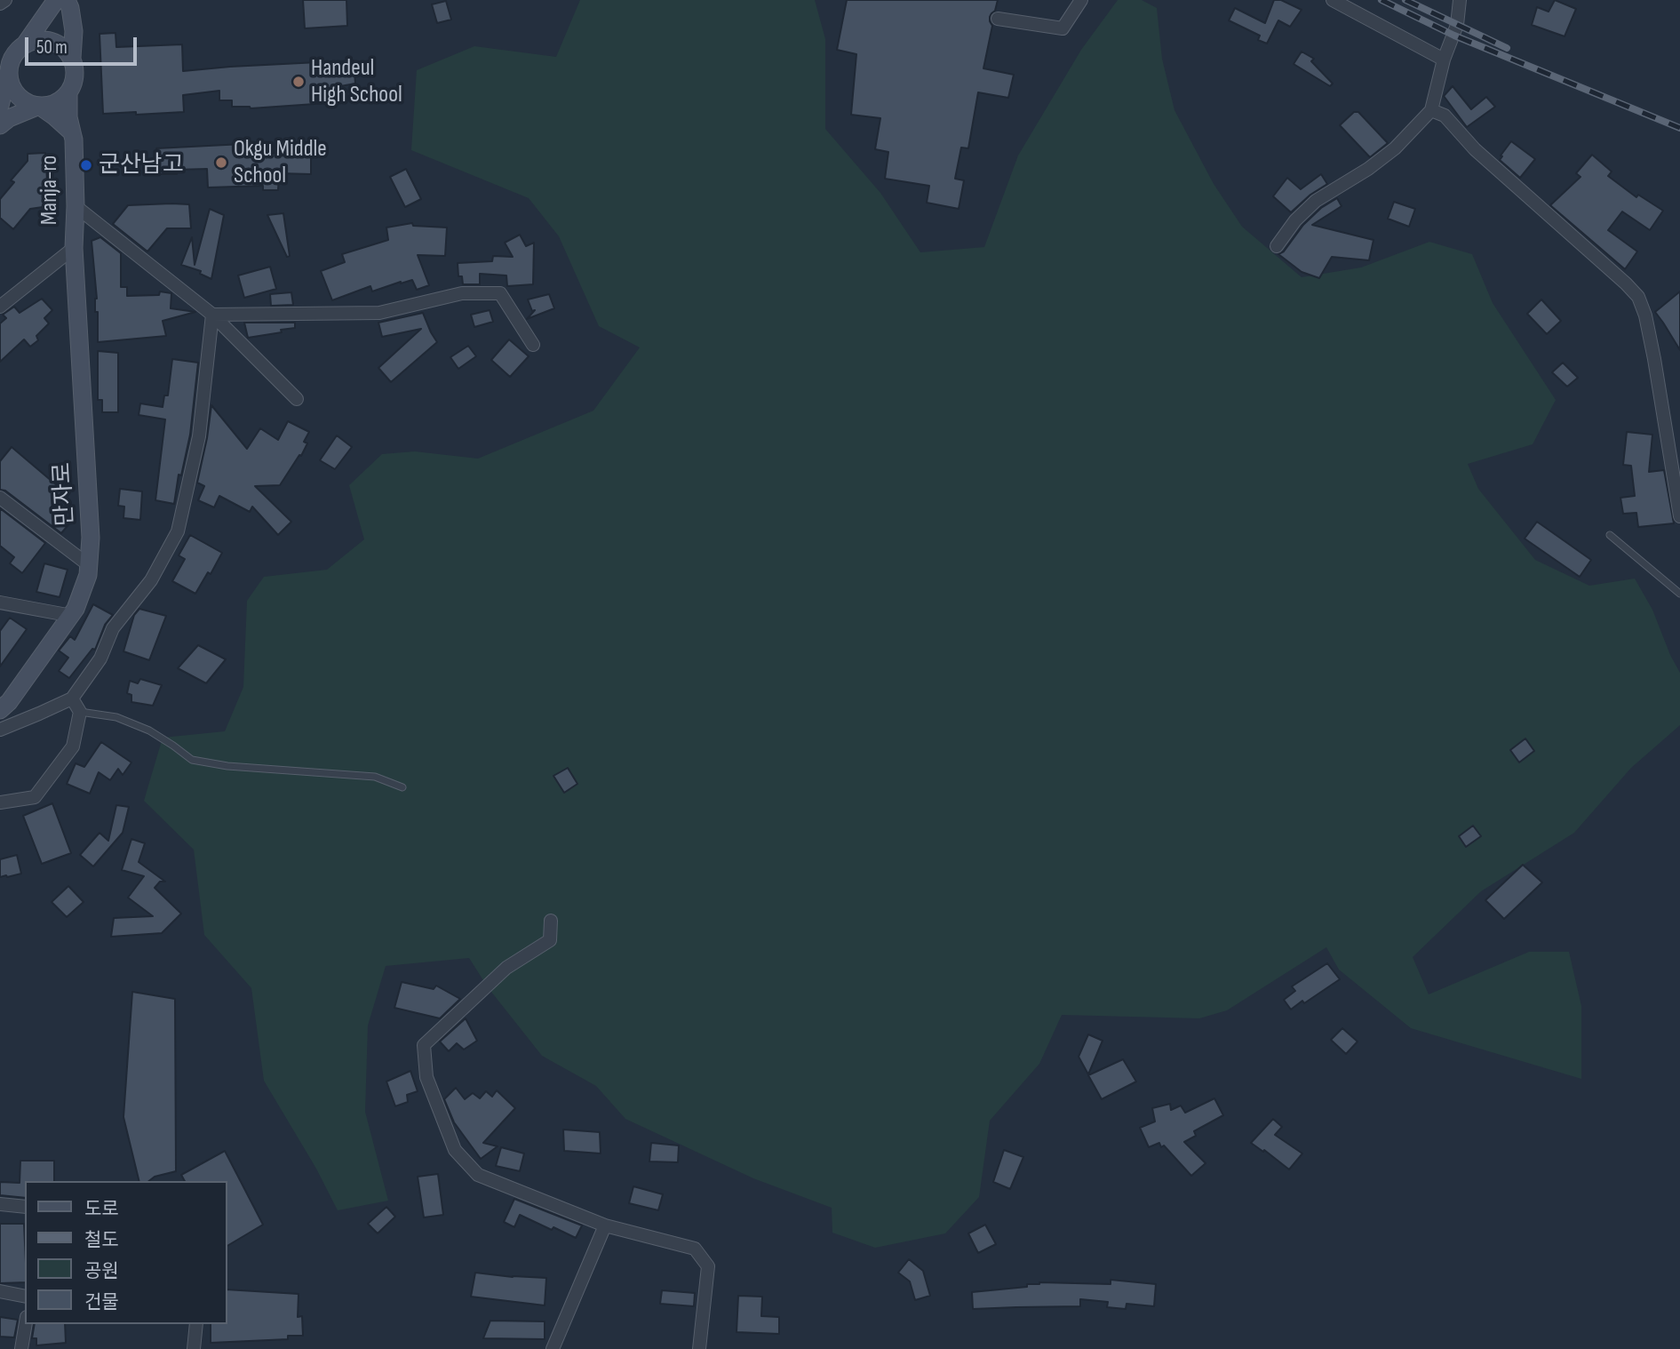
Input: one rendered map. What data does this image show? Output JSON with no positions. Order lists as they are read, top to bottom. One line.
{"streets":{"street":["Manja-ro","만자로"]},"crossings":[["Manja-ro","만자로"]],"places":["Handeul High School","Okgu Middle School","군산남고"],"legend":["도로","철도","공원","건물"],"scale_bar":"50 m"}
